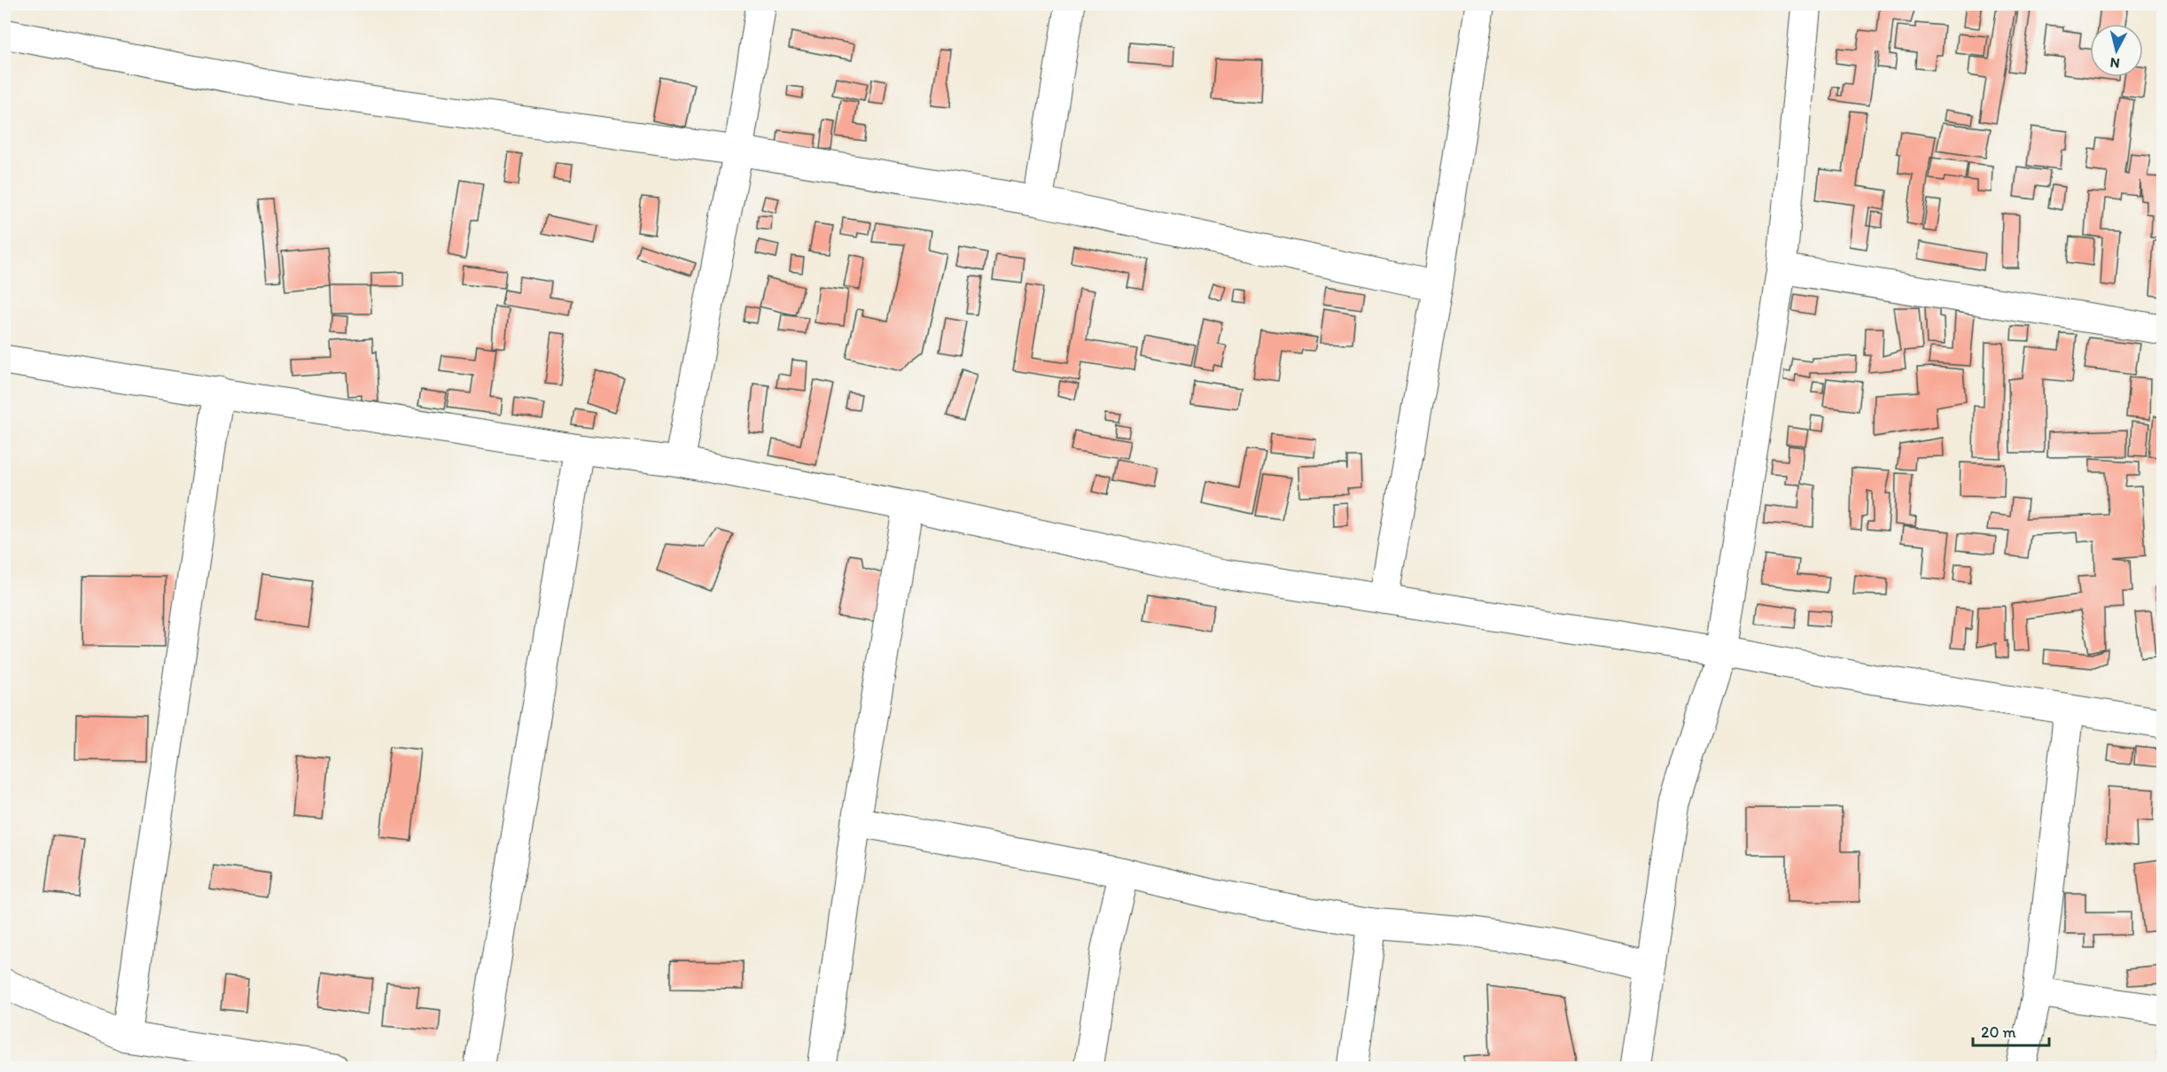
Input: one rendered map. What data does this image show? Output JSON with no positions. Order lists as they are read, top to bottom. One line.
{"scale_bar":"20 m","north":"bottom"}
